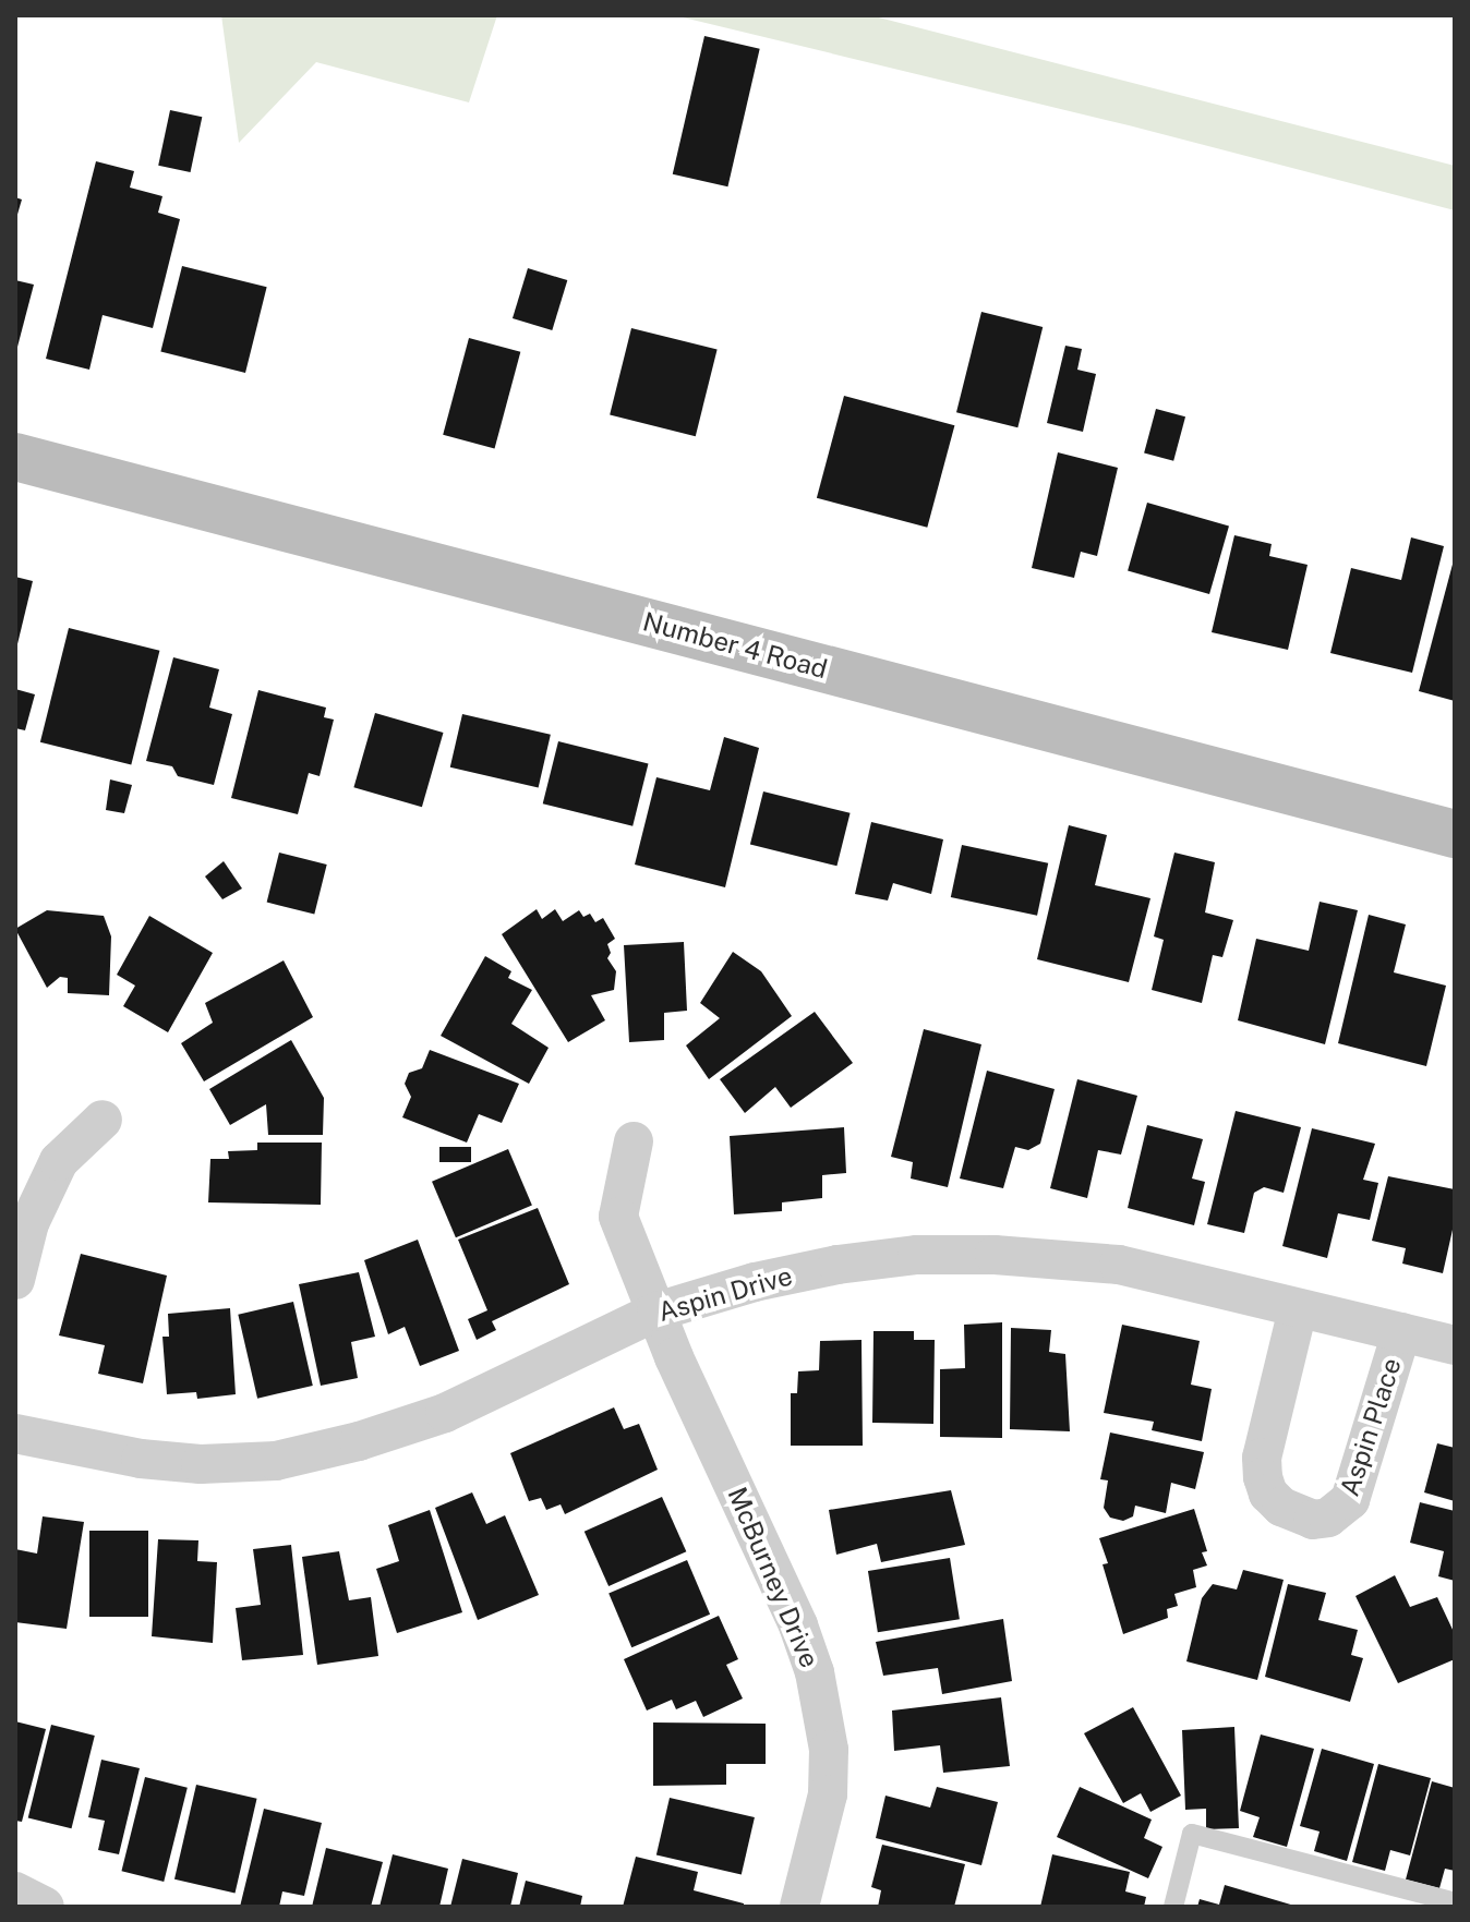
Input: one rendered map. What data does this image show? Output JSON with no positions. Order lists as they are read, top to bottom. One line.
{"streets":{"main road":["Number 4 Road"],"street":["Aspin Drive","Aspin Place","McBurney Drive"]},"crossings":[["Aspin Drive","Aspin Place"],["Aspin Drive","McBurney Drive"]]}
